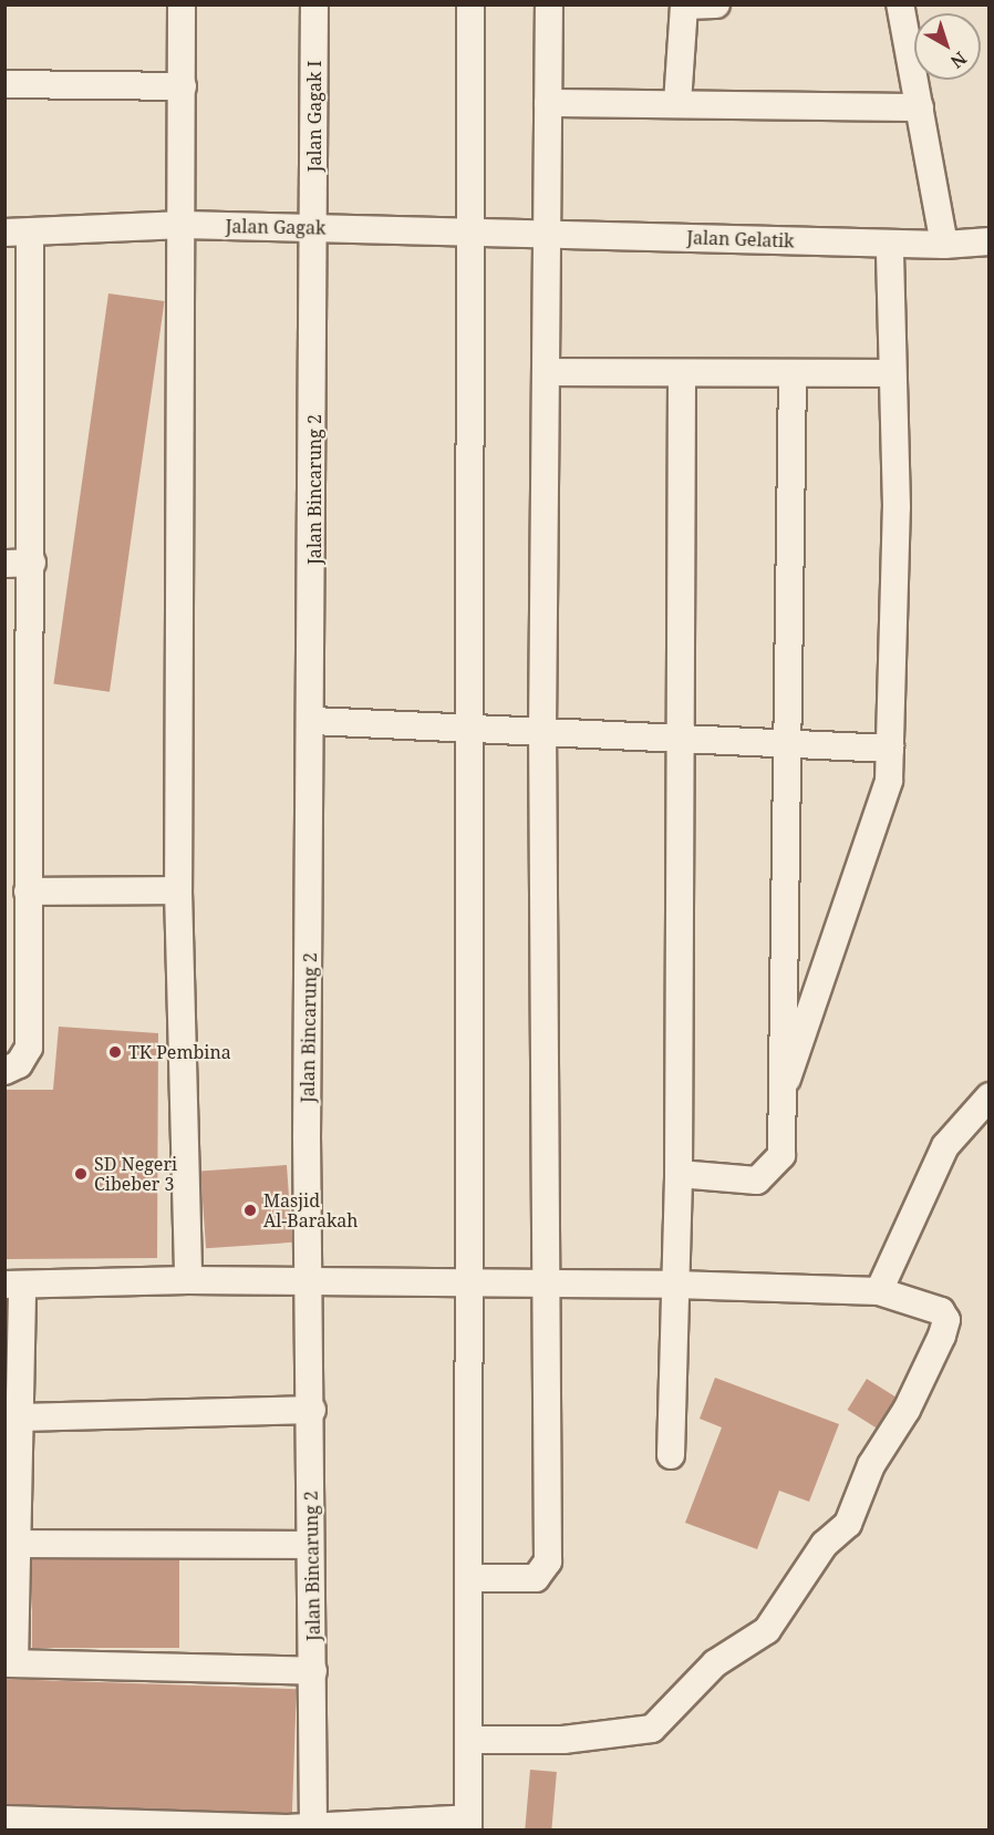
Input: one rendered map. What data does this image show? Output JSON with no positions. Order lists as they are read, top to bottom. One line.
{"streets":{"street":["Jalan Gagak I","Jalan Gagak","Jalan Gelatik","Jalan Bincarung 2"]},"crossings":[["Jalan Gagak I","Jalan Gagak"],["Jalan Gagak I","Jalan Bincarung 2"],["Jalan Gagak","Jalan Gelatik"],["Jalan Gagak","Jalan Bincarung 2"]],"places":["TK Pembina","SD Negeri Cibeber 3","Masjid Al-Barakah"],"north":"bottom right"}
